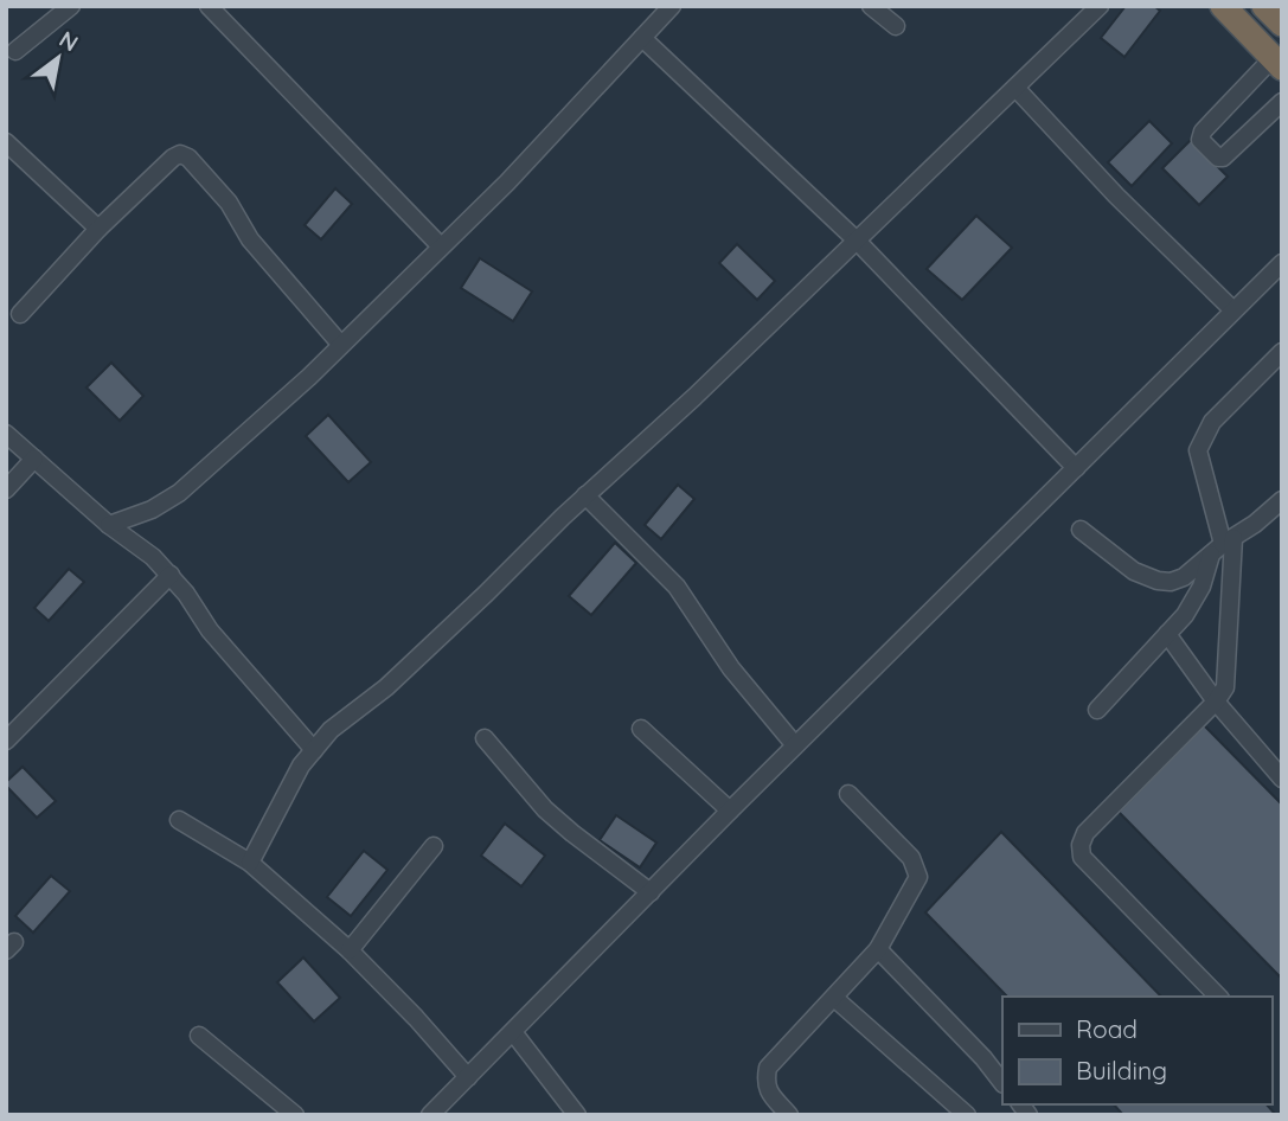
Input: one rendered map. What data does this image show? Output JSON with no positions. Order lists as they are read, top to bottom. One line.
{"legend":["Road","Building"],"north":"top right"}
